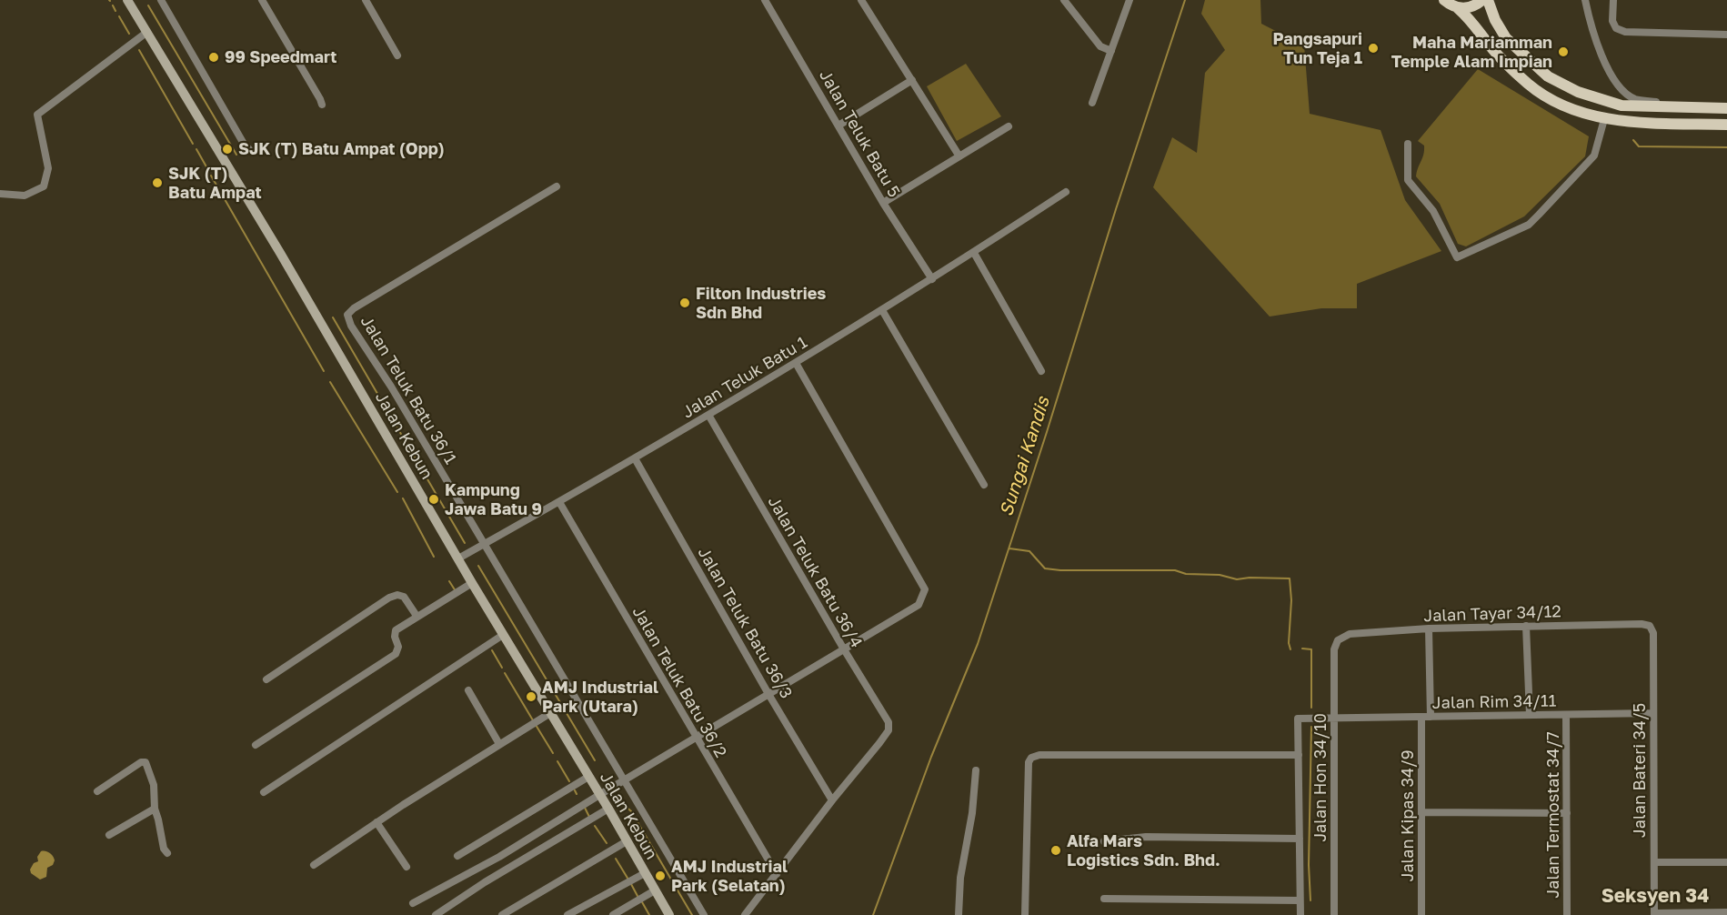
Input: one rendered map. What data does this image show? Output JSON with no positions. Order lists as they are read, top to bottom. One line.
{"streets":{"main road":["Jalan Kebun"],"street":["Jalan Teluk Batu 5","Jalan Teluk Batu 1","Jalan Teluk Batu 36/1","Jalan Teluk Batu 36/4","Jalan Tayar 34/12","Jalan Teluk Batu 36/3","Jalan Teluk Batu 36/2","Jalan Rim 34/11","Jalan Bateri 34/5","Jalan Hon 34/10","Jalan Termostat 34/7","Jalan Kipas 34/9"]},"crossings":[["Jalan Teluk Batu 5","Jalan Teluk Batu 1"],["Jalan Teluk Batu 1","Jalan Teluk Batu 36/1"],["Jalan Teluk Batu 1","Jalan Kebun"],["Jalan Teluk Batu 1","Jalan Teluk Batu 36/4"],["Jalan Teluk Batu 1","Jalan Teluk Batu 36/3"],["Jalan Teluk Batu 1","Jalan Teluk Batu 36/2"],["Jalan Teluk Batu 36/4","Jalan Teluk Batu 36/3"],["Jalan Tayar 34/12","Jalan Bateri 34/5"],["Jalan Tayar 34/12","Jalan Hon 34/10"],["Jalan Rim 34/11","Jalan Bateri 34/5"],["Jalan Rim 34/11","Jalan Hon 34/10"],["Jalan Rim 34/11","Jalan Termostat 34/7"],["Jalan Rim 34/11","Jalan Kipas 34/9"]],"districts":["Seksyen 34"],"water":["Sungai Kandis"],"places":["Pangsapuri Tun Teja 1","Maha Mariamman Temple Alam Impian","99 Speedmart","SJK (T) Batu Ampat (Opp)","SJK (T) Batu Ampat","Filton Industries Sdn Bhd","Kampung Jawa Batu 9","AMJ Industrial Park (Utara)","Alfa Mars Logistics Sdn. Bhd.","AMJ Industrial Park (Selatan)"]}
